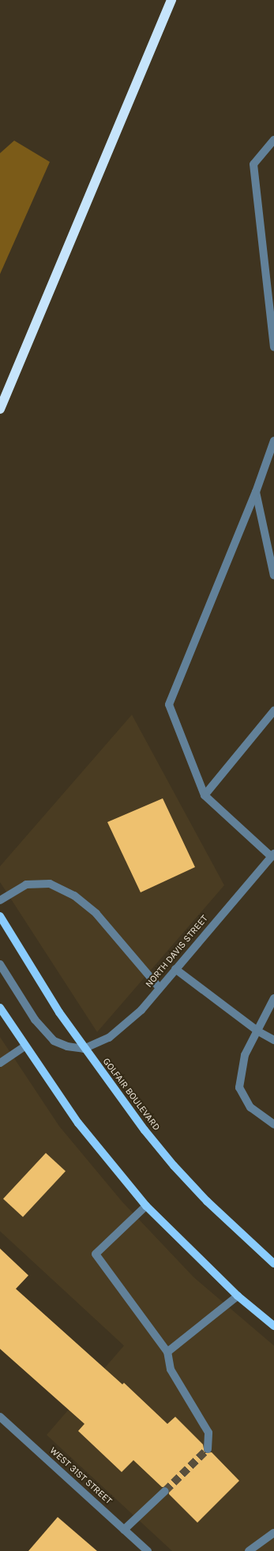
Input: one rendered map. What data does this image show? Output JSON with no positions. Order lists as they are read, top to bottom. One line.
{"streets":{"main road":["GOLFAIR BOULEVARD"],"street":["NORTH DAVIS STREET","WEST 31ST STREET"]},"crossings":[["NORTH DAVIS STREET","GOLFAIR BOULEVARD"]]}
